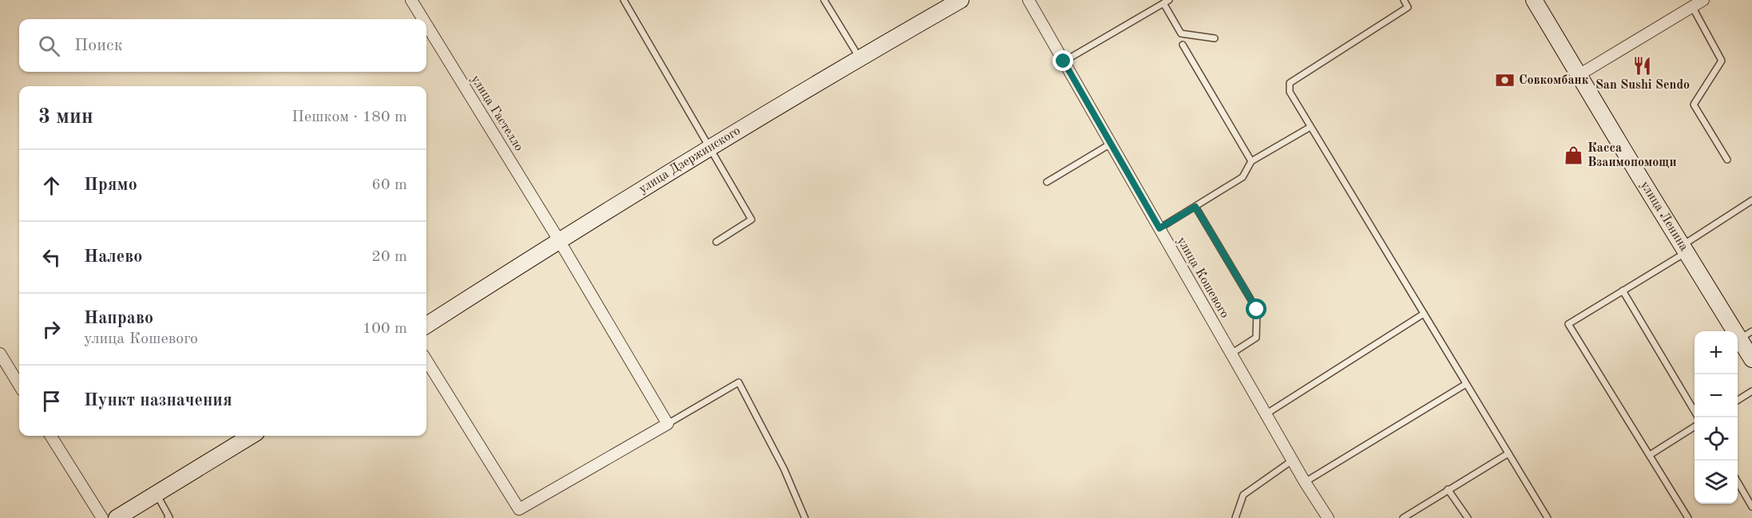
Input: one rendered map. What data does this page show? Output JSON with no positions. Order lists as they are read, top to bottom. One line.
{"streets":{"street":["улица Гастелло","улица Дзержинского","улица Ленина","улица Кошевого"]},"crossings":[["улица Гастелло","улица Дзержинского"]],"places":{"restaurant":["San Sushi Sendo"],"bank":["Совкомбанк"],"shop":["Касса Взаимопомощи"]},"page":{"search":"Поиск","heading":["3 мин","Пешком · 180 m"],"list":[["Прямо","60 m"],["Налево","20 m"],["Направо","улица Кошевого","100 m"],"Пункт назначения"],"map_buttons":["+","−"]}}
